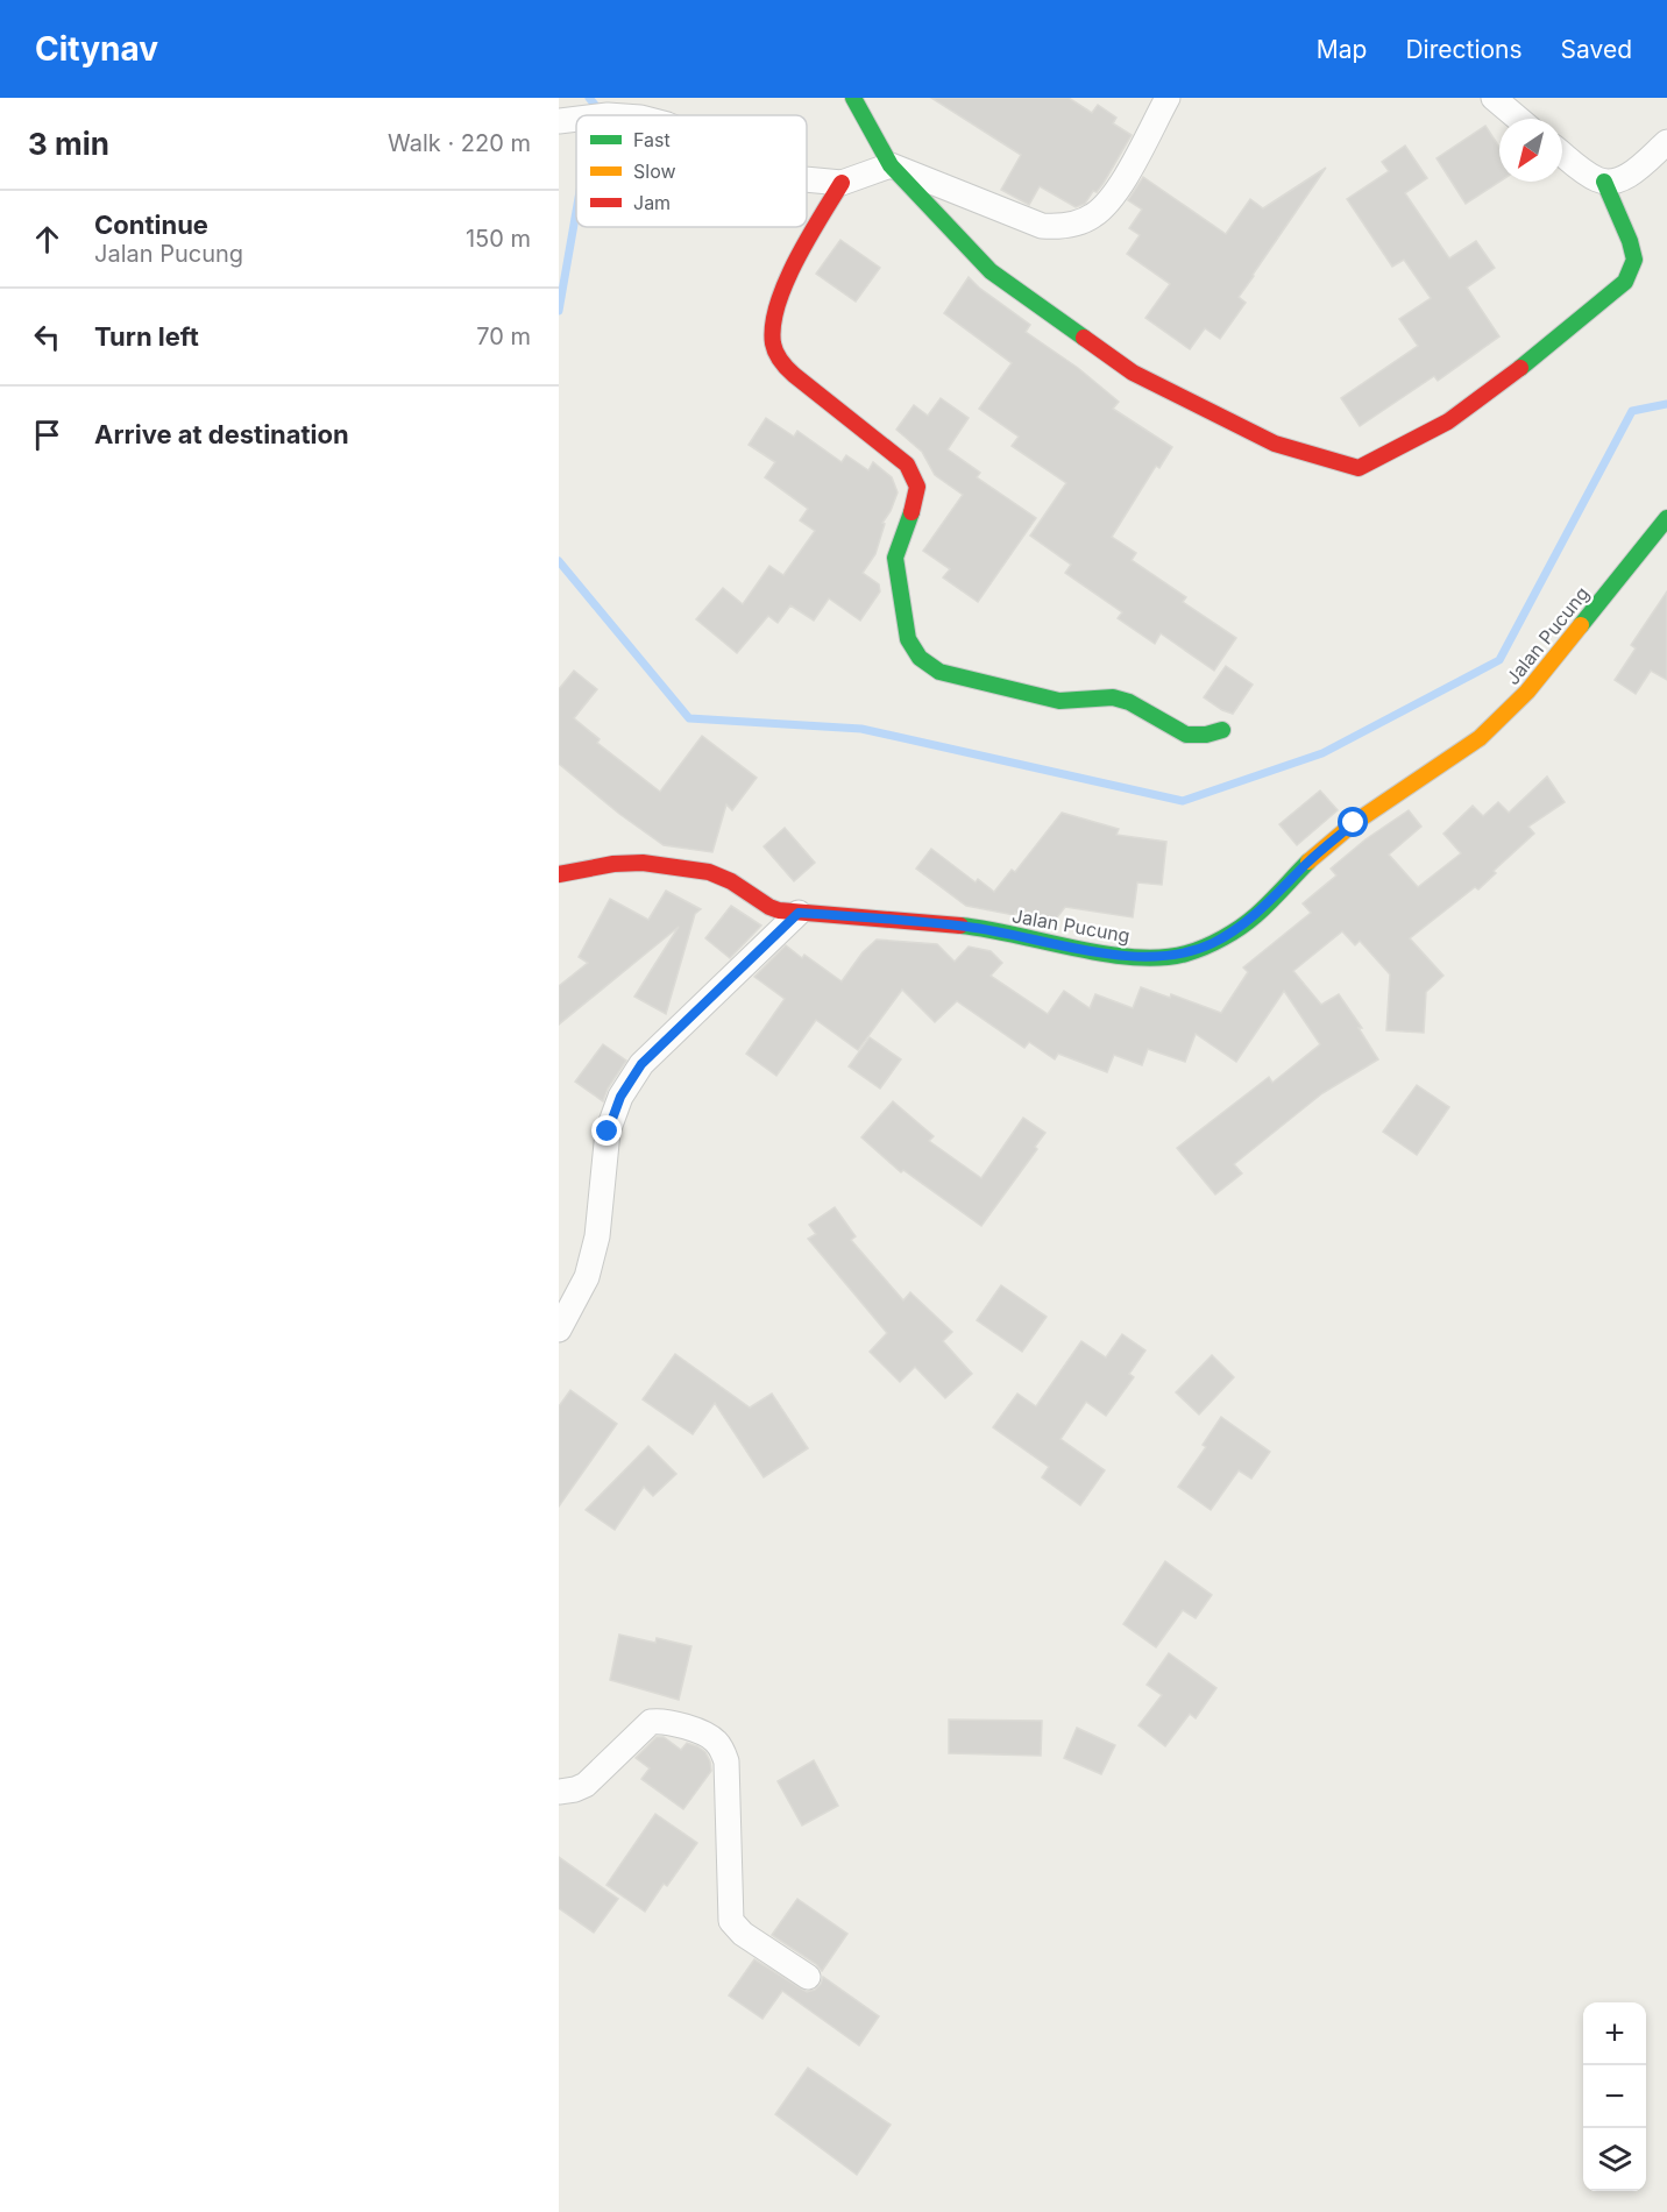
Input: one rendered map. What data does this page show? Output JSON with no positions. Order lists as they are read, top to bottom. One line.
{"streets":{"street":["Jalan Pucung"]},"legend":["Fast","Slow","Jam"],"north":"bottom left","page":{"header":"Citynav","nav":["Map","Directions","Saved"],"heading":["3 min","Walk · 220 m"],"list":[["Continue","Jalan Pucung","150 m"],["Turn left","70 m"],"Arrive at destination"],"map_buttons":["+","−"]}}
